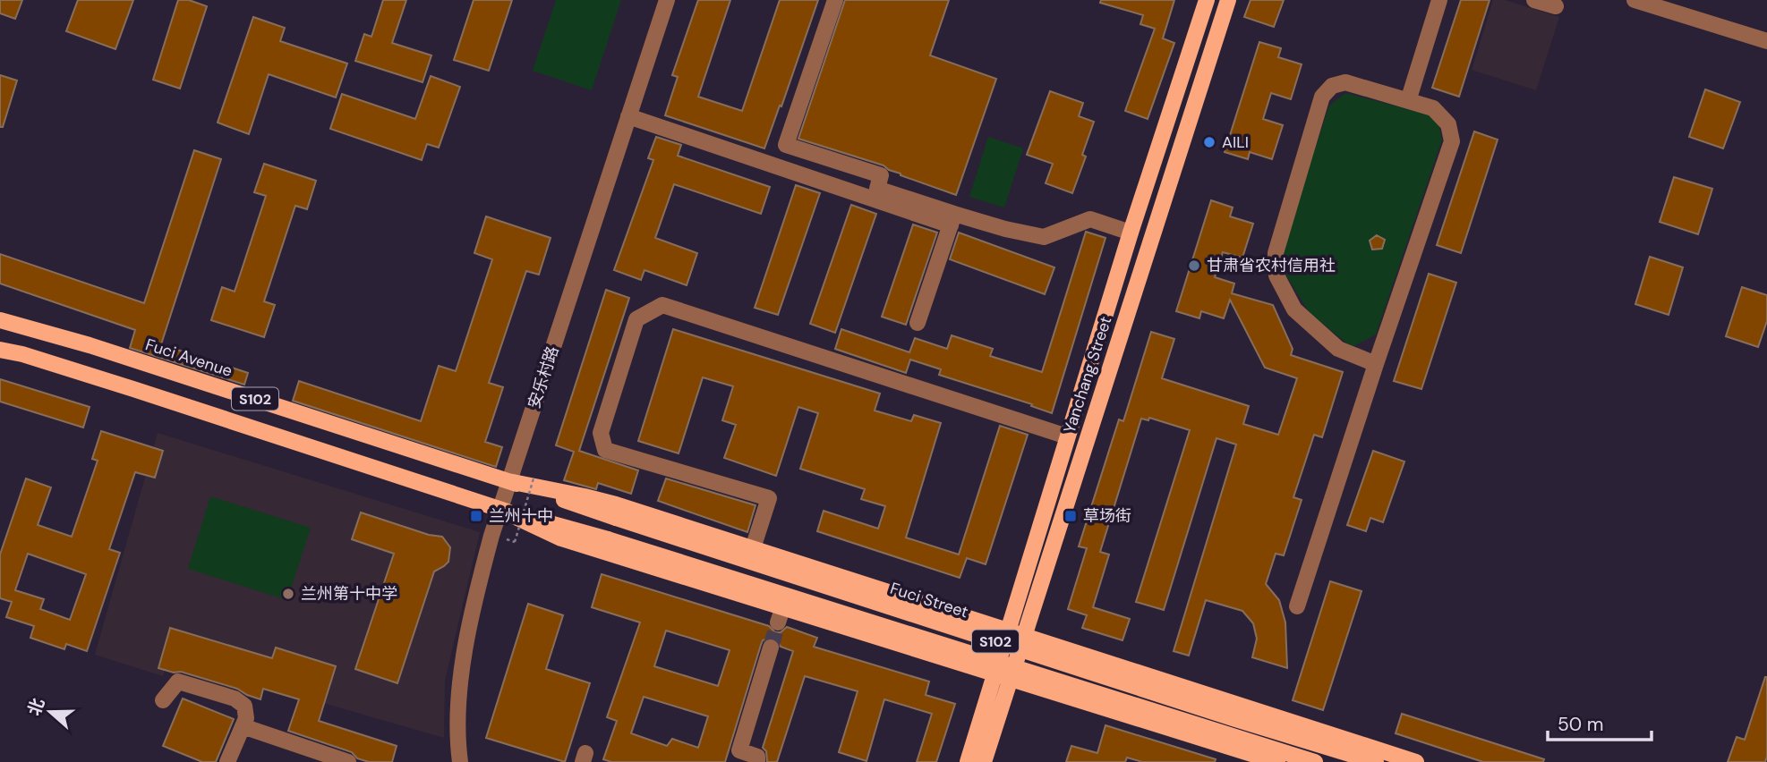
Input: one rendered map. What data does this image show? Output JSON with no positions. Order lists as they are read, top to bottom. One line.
{"streets":{"main road":["Fuci Avenue","Yanchang Street","S102","Fuci Street"],"street":["安乐村路"]},"crossings":[["Fuci Avenue","安乐村路"],["Fuci Avenue","Fuci Street"],["安乐村路","S102"],["安乐村路","Fuci Street"]],"places":{"other":["AILI","甘肃省农村信用社","兰州第十中学"],"transit":["兰州十中","草场街"]},"scale_bar":"50 m","north":"left"}
